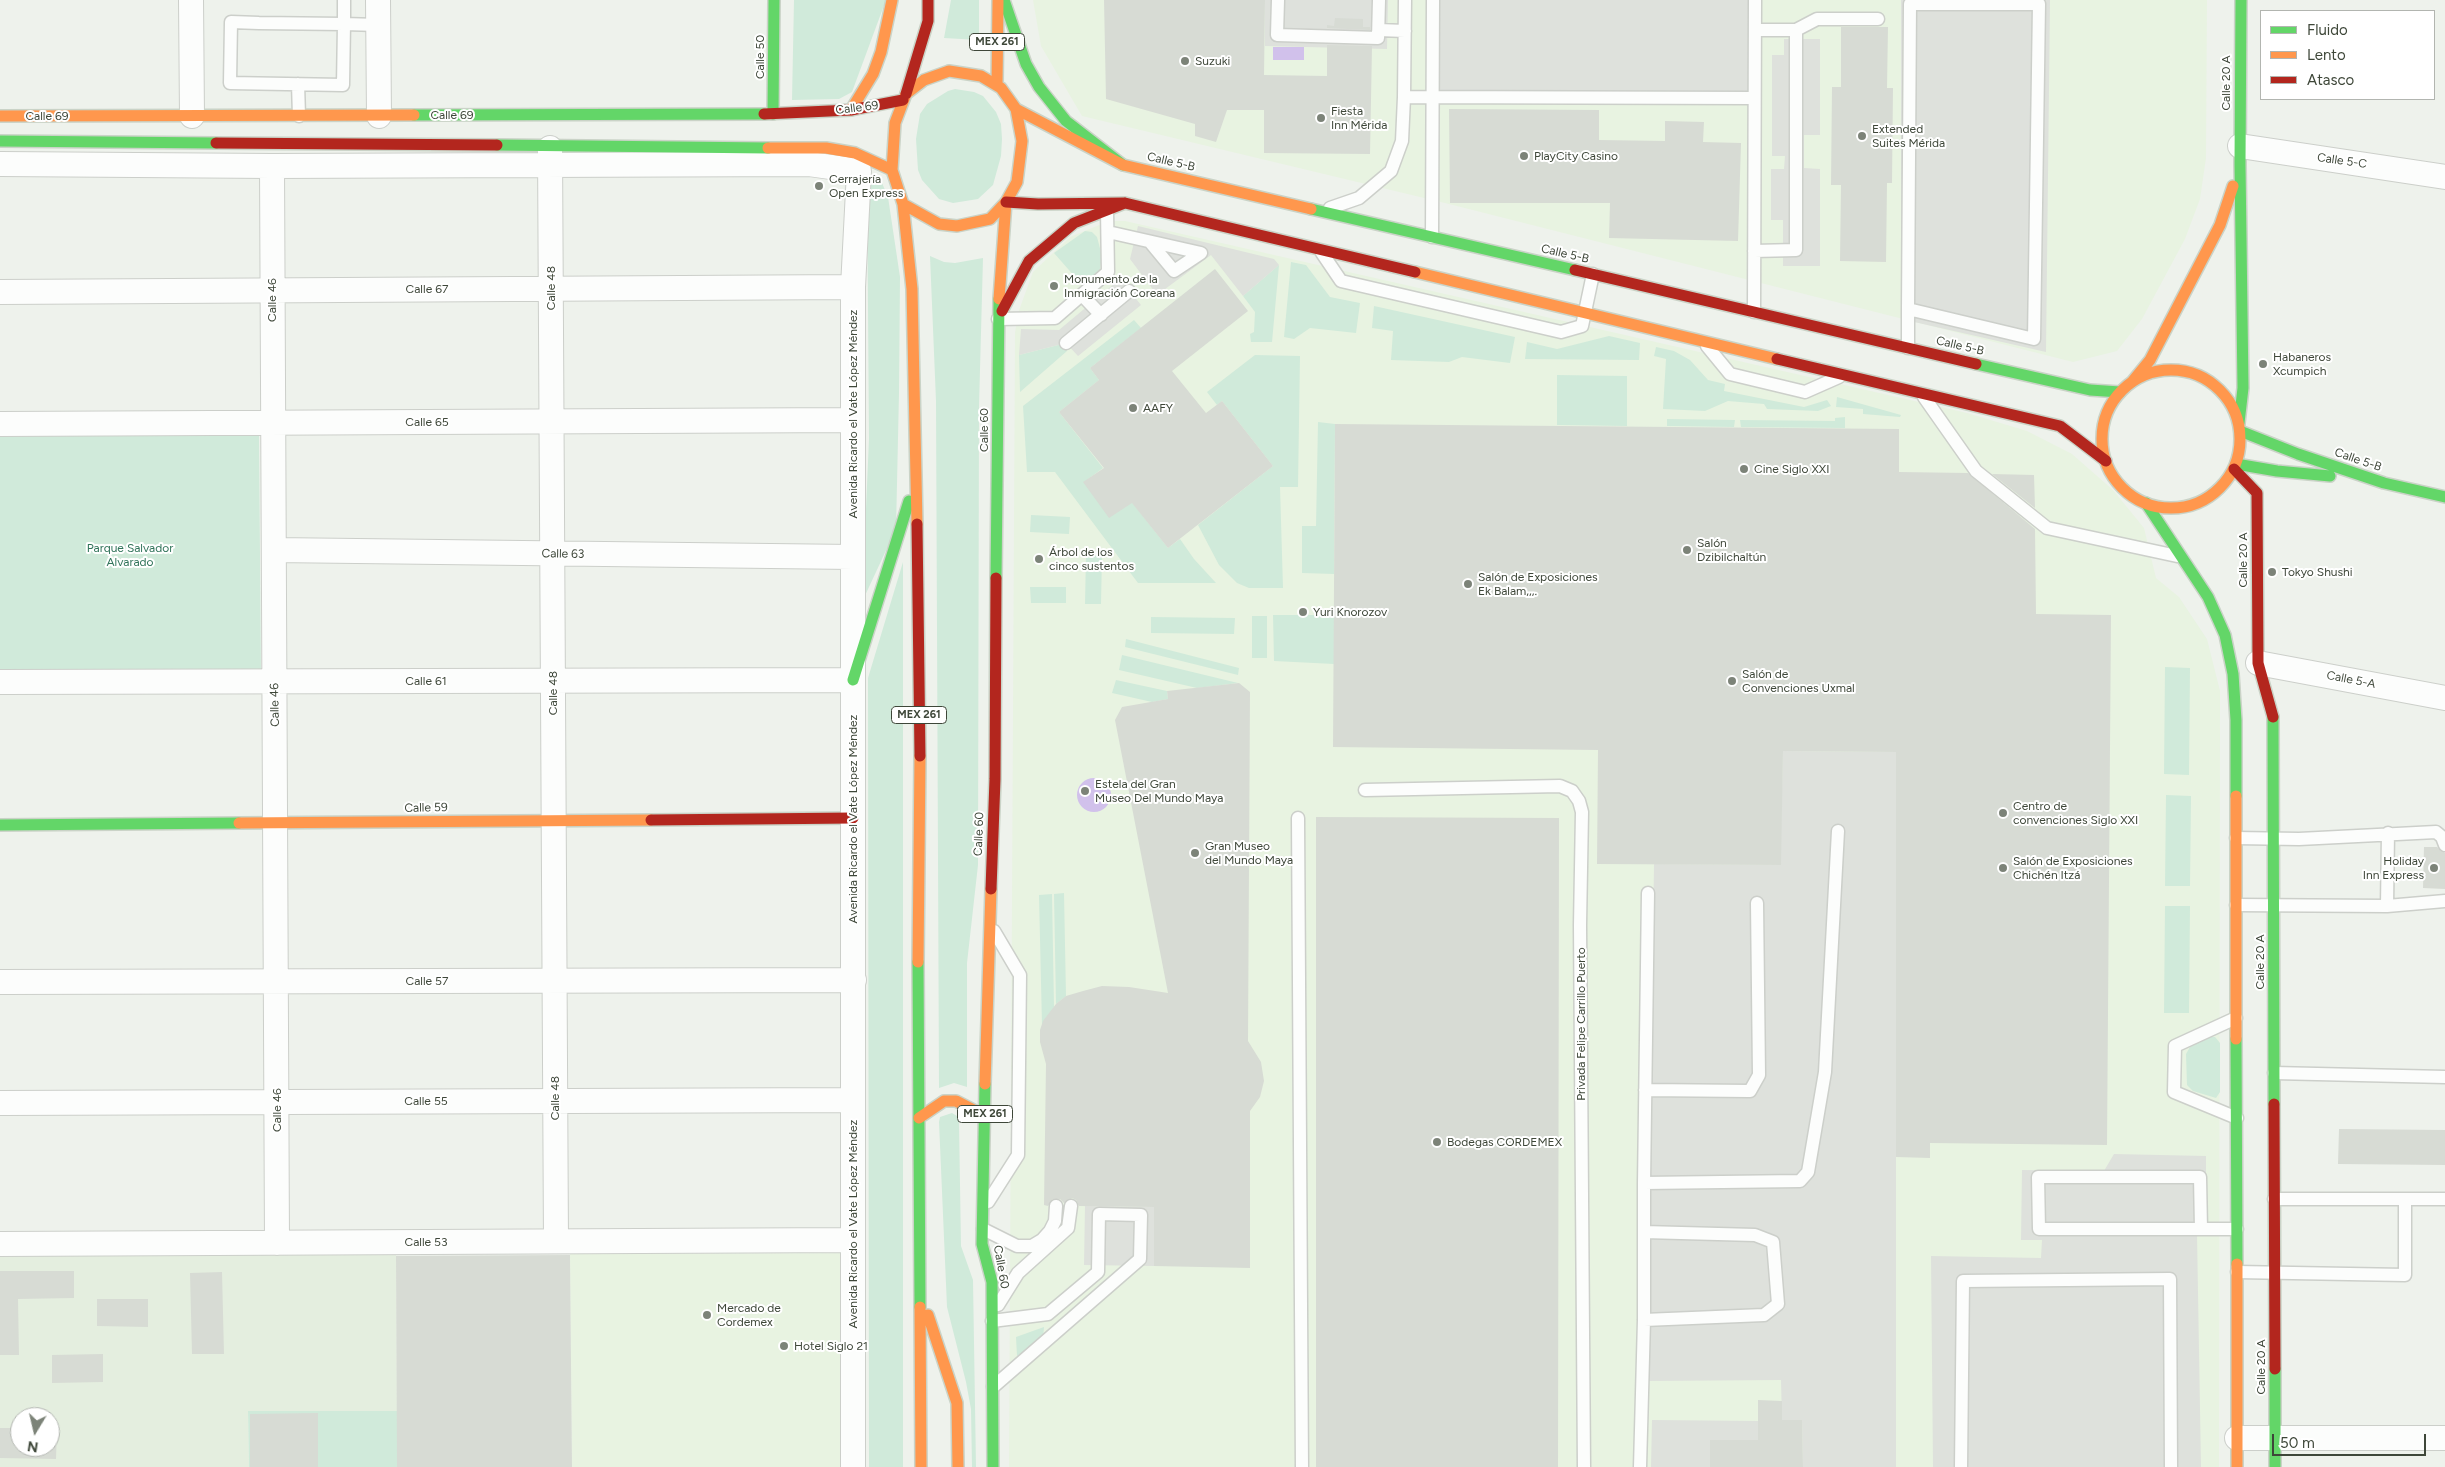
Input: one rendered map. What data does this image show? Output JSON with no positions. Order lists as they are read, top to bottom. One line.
{"streets":{"street":["MEX 261","Calle 50","Calle 20 A","Calle 69","Calle 5-C","Calle 5-B","Calle 48","Calle 67","Calle 46","Avenida Ricardo el Vate López Méndez","Calle 65","Calle 60","Calle 63","Calle 5-A","Calle 61","Calle 59","Calle 57","Calle 55","Calle 53"],"lane":["Privada Felipe Carrillo Puerto"]},"crossings":[["MEX 261","Calle 69"],["MEX 261","Calle 5-B"],["MEX 261","Calle 60"],["Calle 50","Calle 69"],["Calle 20 A","Calle 5-C"],["Calle 20 A","Calle 5-B"],["Calle 20 A","Calle 5-A"],["Calle 69","Calle 5-B"],["Calle 69","Calle 48"],["Calle 69","Calle 46"],["Calle 69","Avenida Ricardo el Vate López Méndez"],["Calle 69","Calle 60"],["Calle 5-B","Calle 60"],["Calle 48","Calle 67"],["Calle 48","Calle 65"],["Calle 48","Calle 63"],["Calle 48","Calle 61"],["Calle 48","Calle 59"],["Calle 48","Calle 57"],["Calle 48","Calle 55"],["Calle 48","Calle 53"],["Calle 67","Calle 46"],["Calle 67","Avenida Ricardo el Vate López Méndez"],["Calle 46","Calle 65"],["Calle 46","Calle 63"],["Calle 46","Calle 61"],["Calle 46","Calle 59"],["Calle 46","Calle 57"],["Calle 46","Calle 55"],["Calle 46","Calle 53"],["Avenida Ricardo el Vate López Méndez","Calle 65"],["Avenida Ricardo el Vate López Méndez","Calle 63"],["Avenida Ricardo el Vate López Méndez","Calle 61"],["Avenida Ricardo el Vate López Méndez","Calle 59"],["Avenida Ricardo el Vate López Méndez","Calle 57"],["Avenida Ricardo el Vate López Méndez","Calle 55"],["Avenida Ricardo el Vate López Méndez","Calle 53"]],"parks":["Parque Salvador Alvarado"],"places":["Suzuki","Fiesta Inn Mérida","Extended Suites Mérida","PlayCity Casino","Cerrajería Open Express","Monumento de la Inmigración Coreana","Habaneros Xcumpich","AAFY","Cine Siglo XXI","Salón Dzibilchaltún","Árbol de los cinco sustentos","Tokyo Shushi","Salón de Exposiciones Ek Balam,,,.","Yuri Knorozov","Salón de Convenciones Uxmal","Estela del Gran Museo Del Mundo Maya","Centro de convenciones Siglo XXI","Gran Museo del Mundo Maya","Salón de Exposiciones Chichén Itzá","Holiday Inn Express","Bodegas CORDEMEX","Mercado de Cordemex","Hotel Siglo 21"],"legend":["Fluido","Lento","Atasco"],"scale_bar":"50 m","north":"bottom"}
